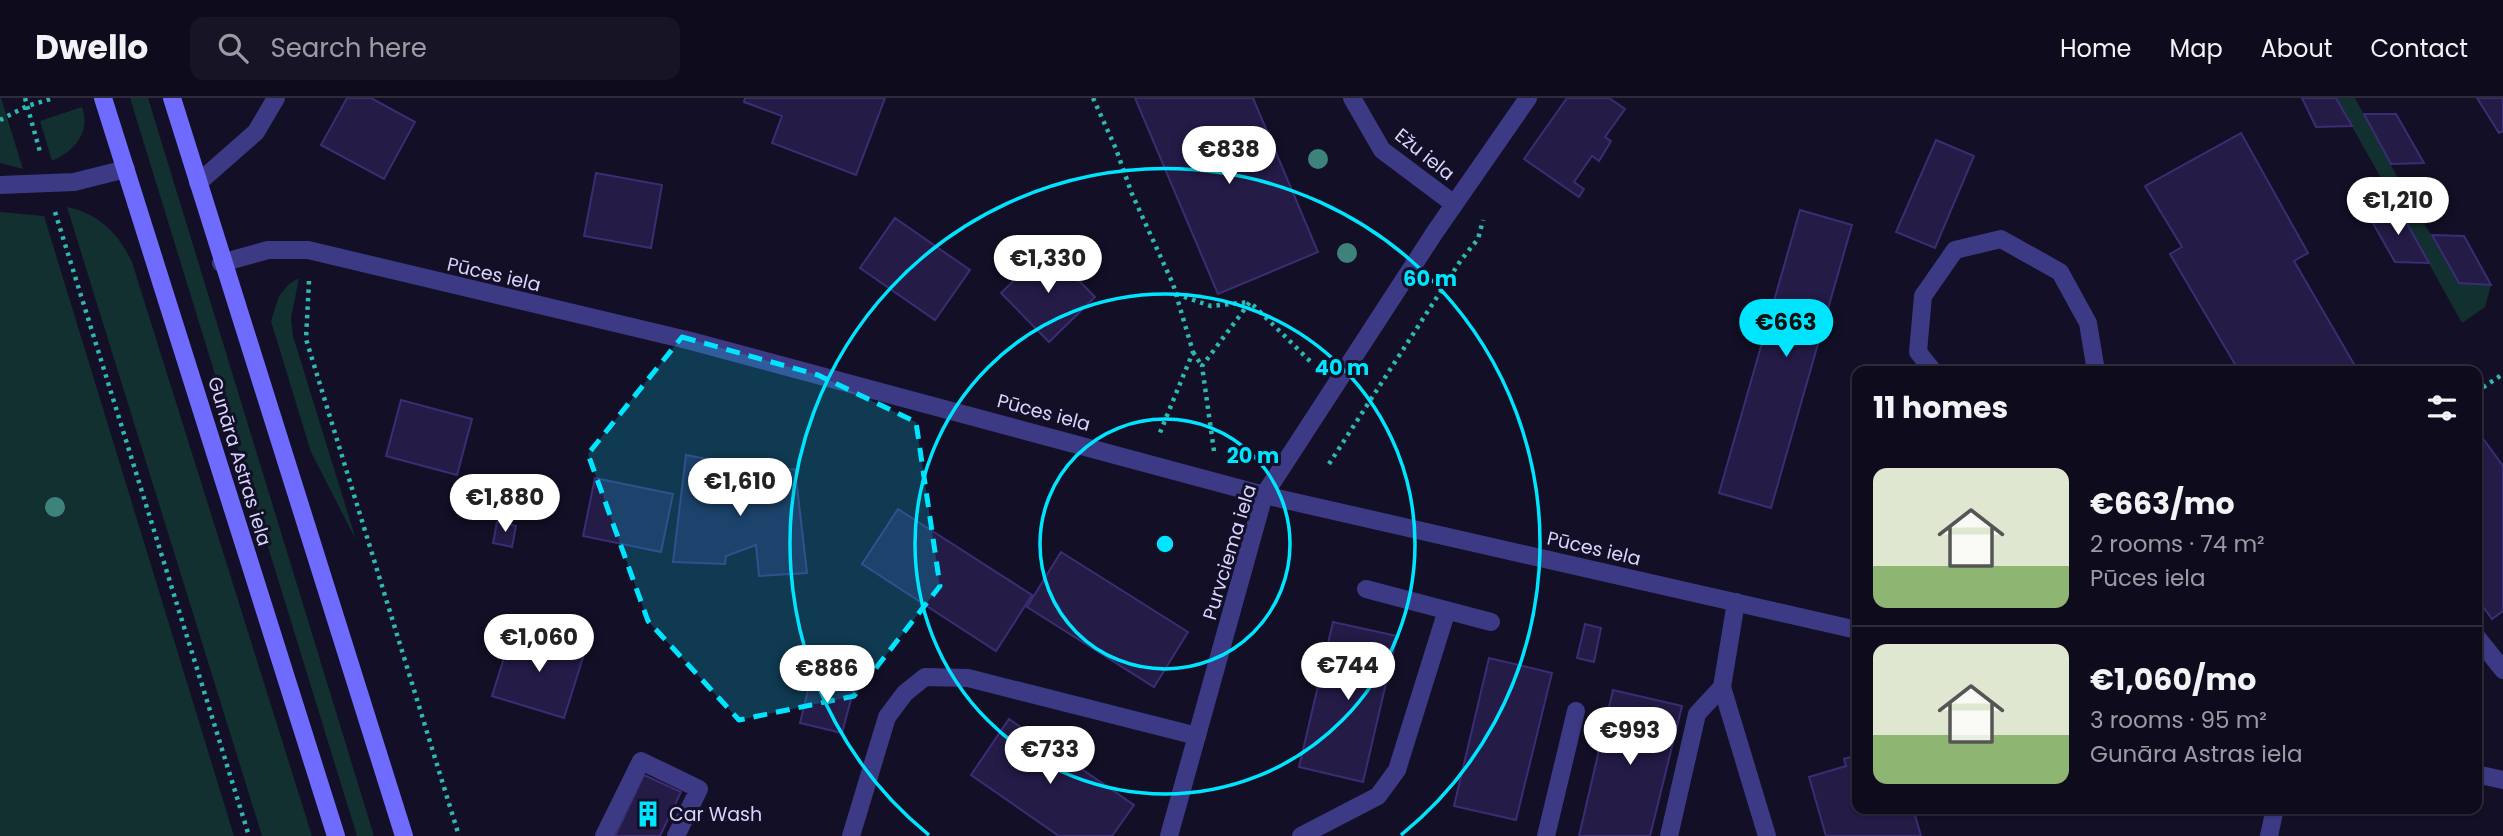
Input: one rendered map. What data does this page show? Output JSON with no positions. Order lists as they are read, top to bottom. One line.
{"streets":{"main road":["Gunāra Astras iela"],"street":["Ežu iela","Pūces iela","Purvciema iela"]},"crossings":[["Ežu iela","Purvciema iela"],["Pūces iela","Purvciema iela"]],"places":{"building":["Car Wash"]},"page":{"header":"Dwello","search":"Search here","nav":["Home","Map","About","Contact"],"price":["€838","€1,210","€1,330","€663","€1,610","€1,880","€1,060","€744","€886","€993","€733"],"heading":"11 homes","list":[{"name":"€663/mo","note":"2 rooms · 74 m² · Pūces iela"},{"name":"€1,060/mo","note":"3 rooms · 95 m² · Gunāra Astras iela"}]},"rings":["60 m","40 m","20 m"]}
